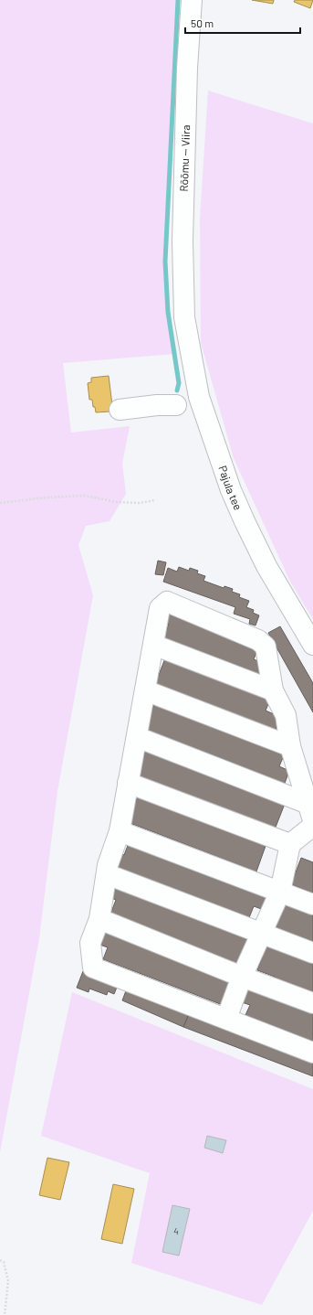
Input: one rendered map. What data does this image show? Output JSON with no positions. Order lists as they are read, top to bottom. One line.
{"streets":{"street":["Rõõmu — Viira","Pajula tee"]},"crossings":[["Rõõmu — Viira","Pajula tee"]],"house_numbers":["4"],"scale_bar":"50 m"}
